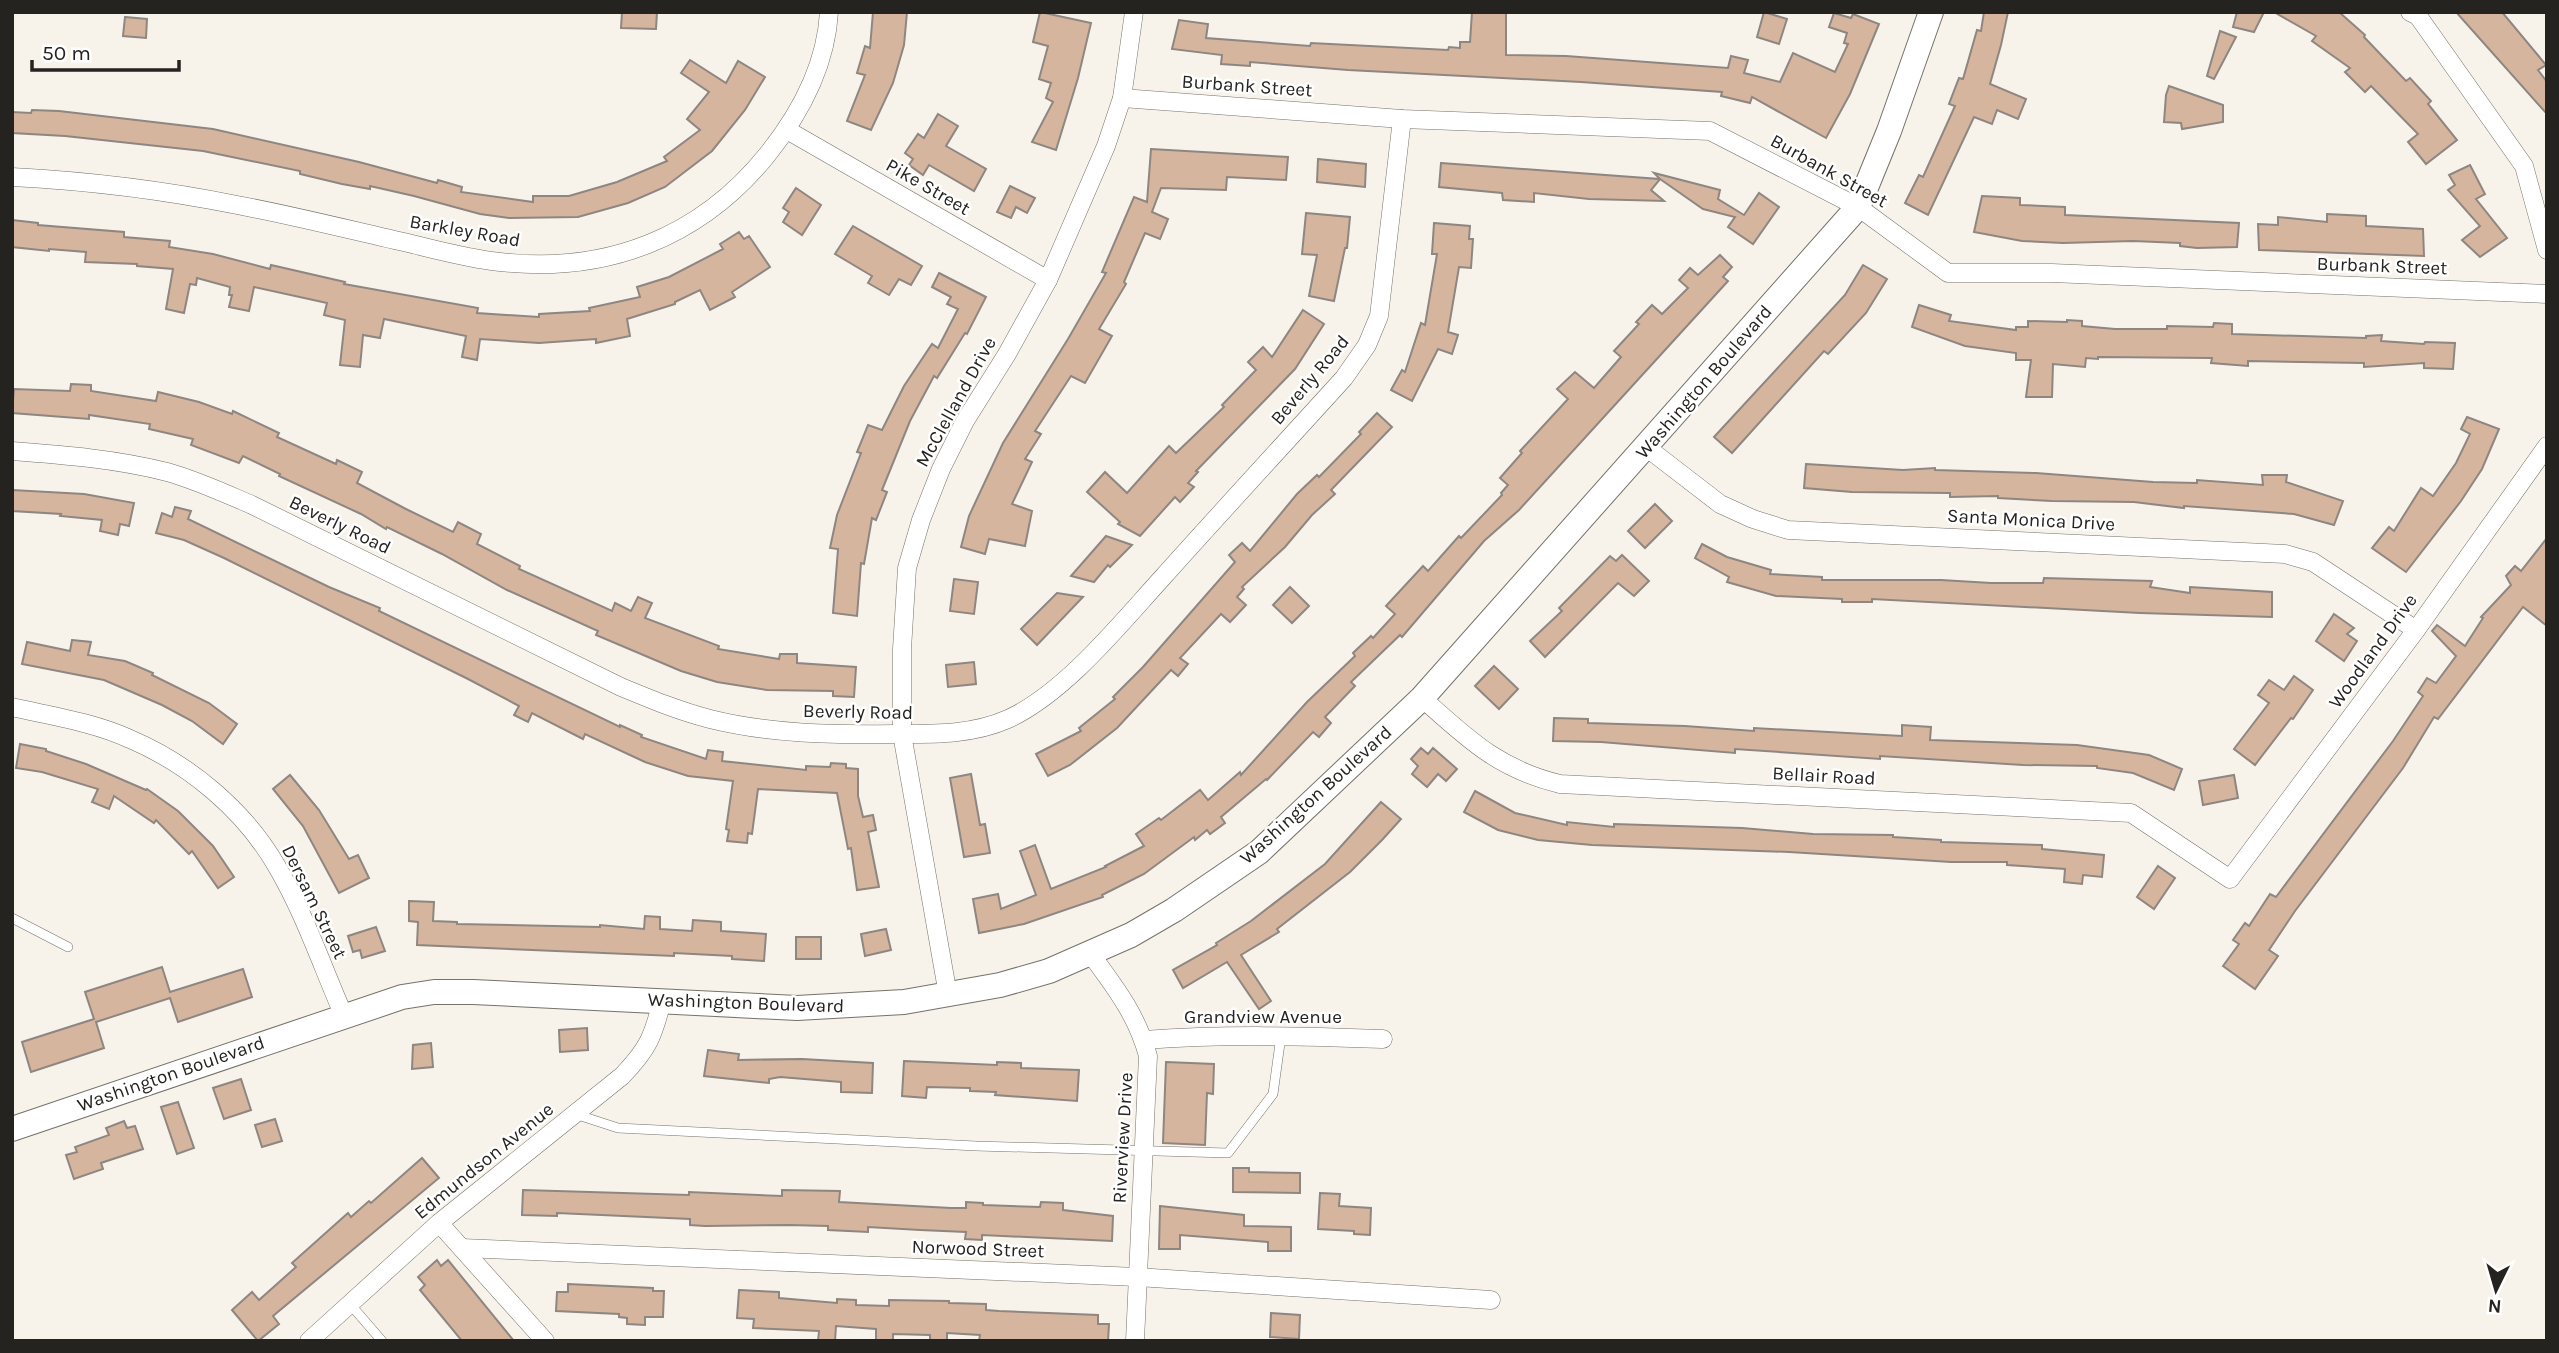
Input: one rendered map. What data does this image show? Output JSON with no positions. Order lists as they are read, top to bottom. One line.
{"streets":{"street":["Burbank Street","Pike Street","Barkley Road","Beverly Road","Washington Boulevard","McClelland Drive","Santa Monica Drive","Woodland Drive","Bellair Road","Dersam Street","Grandview Avenue","Riverview Drive","Edmundson Avenue","Norwood Street"]},"crossings":[["Burbank Street","Beverly Road"],["Burbank Street","Washington Boulevard"],["Burbank Street","McClelland Drive"],["Pike Street","Barkley Road"],["Pike Street","McClelland Drive"],["Beverly Road","McClelland Drive"],["Washington Boulevard","McClelland Drive"],["Washington Boulevard","Santa Monica Drive"],["Washington Boulevard","Bellair Road"],["Washington Boulevard","Dersam Street"],["Washington Boulevard","Riverview Drive"],["Washington Boulevard","Edmundson Avenue"],["Santa Monica Drive","Woodland Drive"],["Woodland Drive","Bellair Road"],["Grandview Avenue","Riverview Drive"],["Riverview Drive","Norwood Street"]],"scale_bar":"50 m","north":"bottom"}
